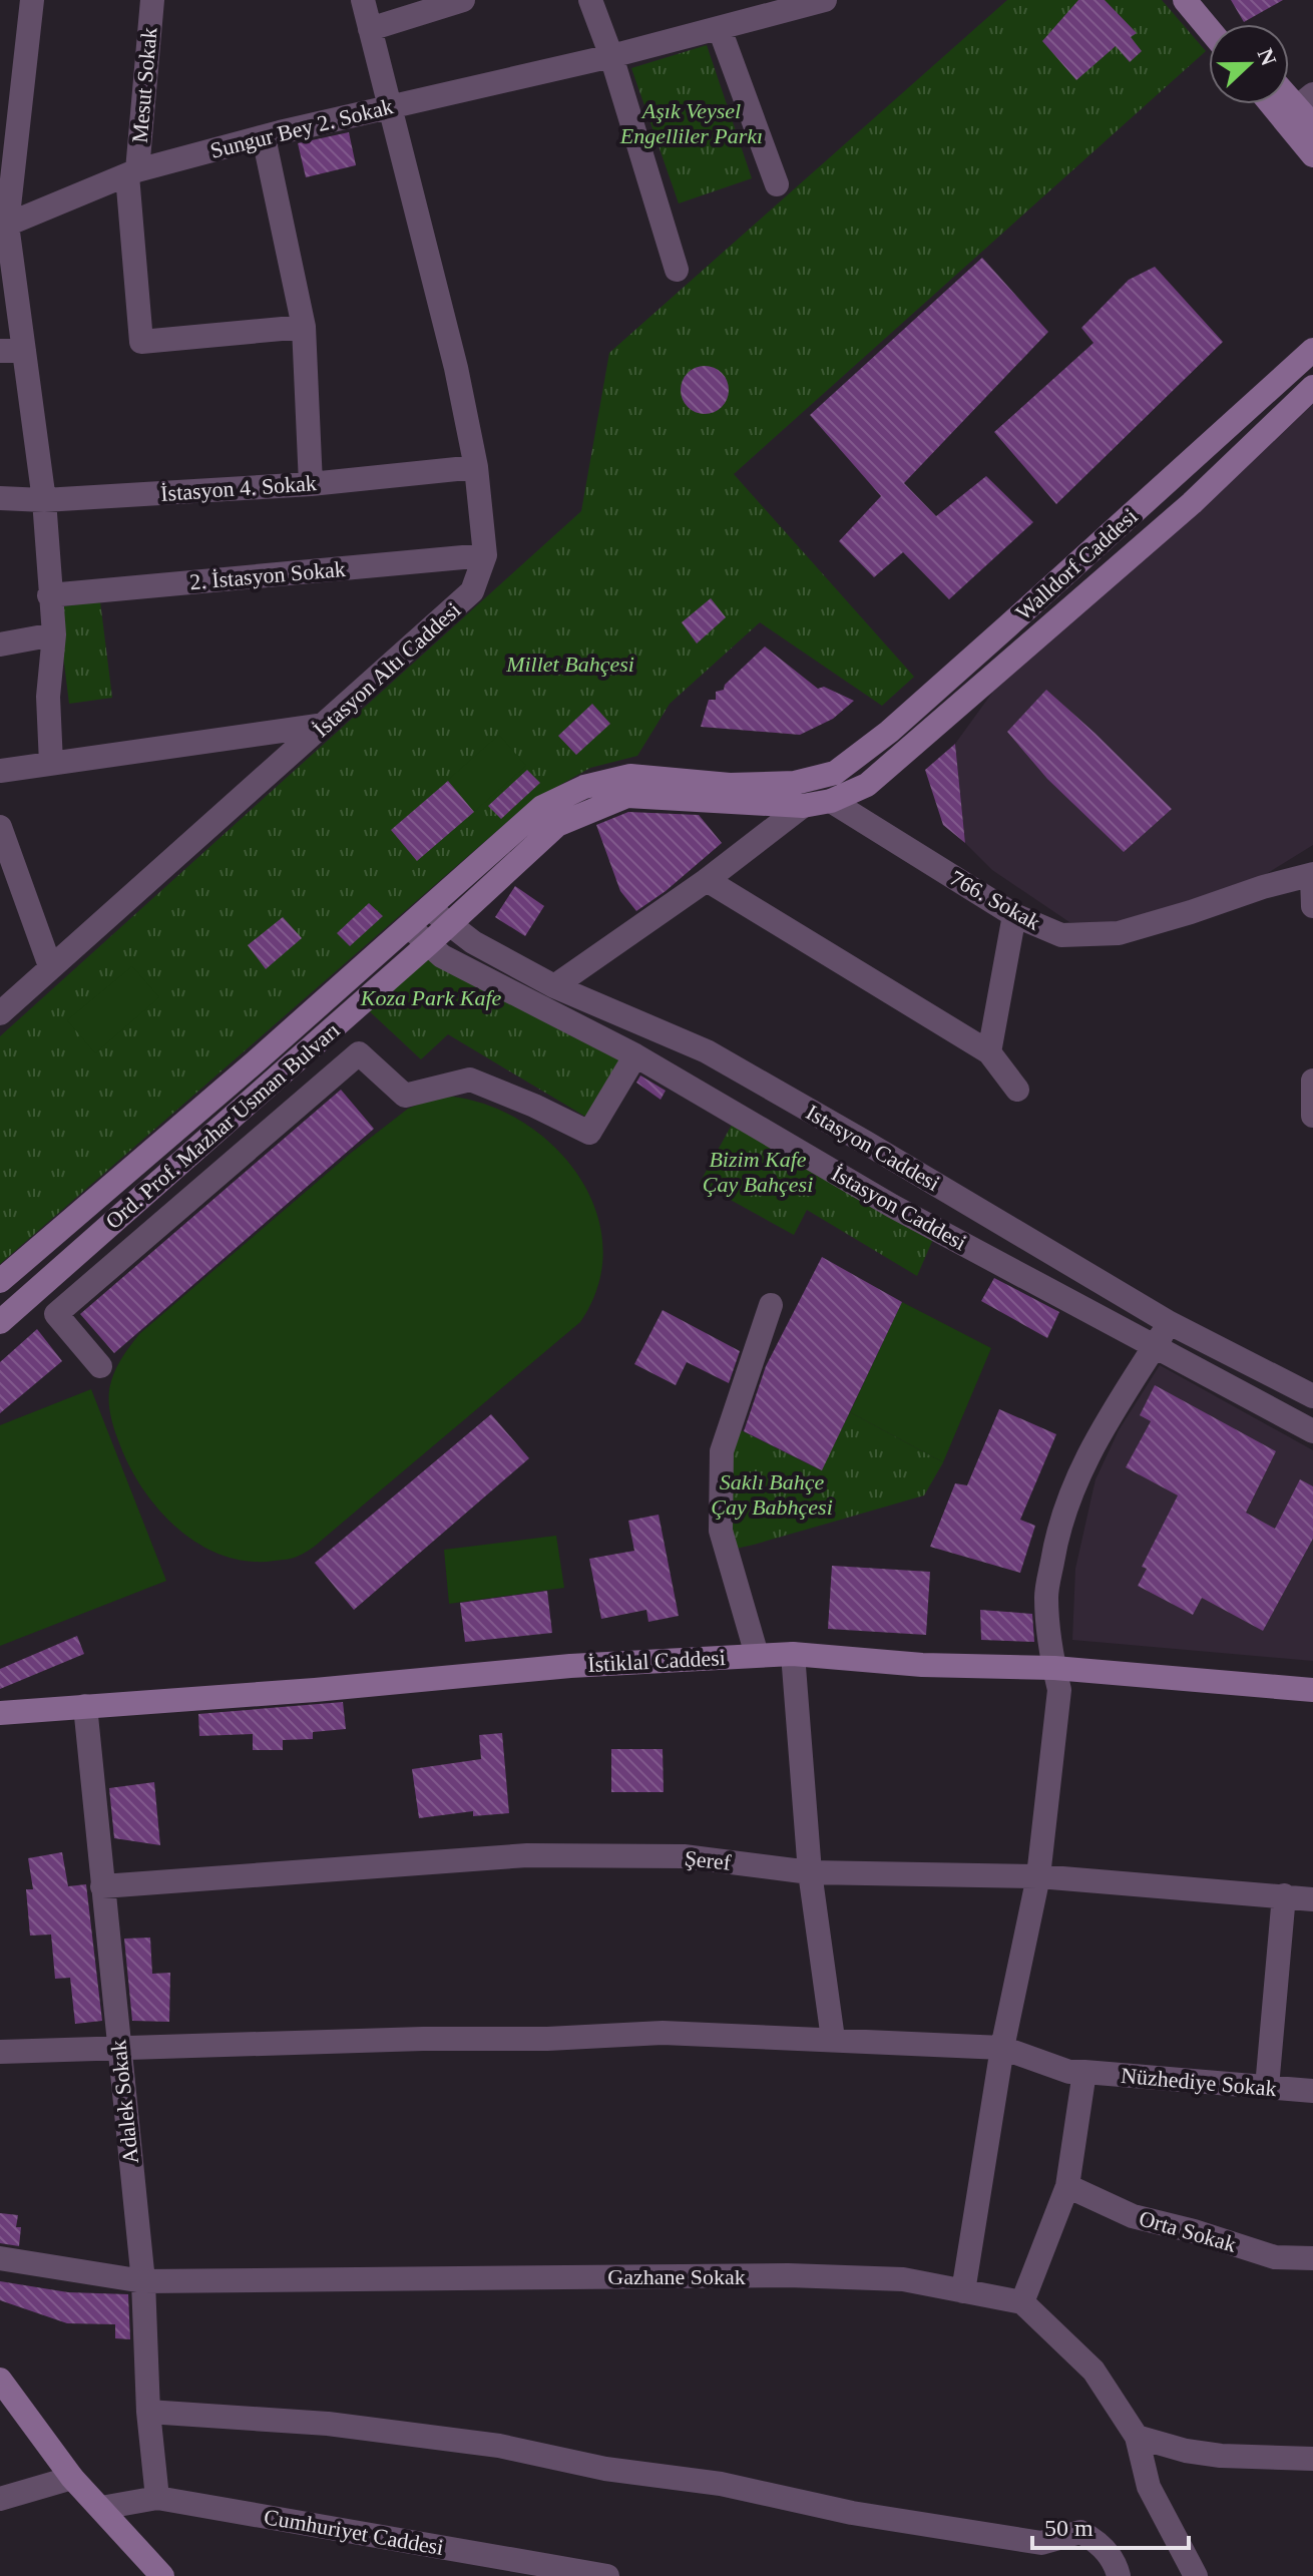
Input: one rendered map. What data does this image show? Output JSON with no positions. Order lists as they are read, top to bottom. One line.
{"streets":{"main road":["Walldorf Caddesi","Ord. Prof. Mazhar Usman Bulvarı","İstiklal Caddesi"],"street":["Mesut Sokak","Sungur Bey 2. Sokak","İstasyon 4. Sokak","2. İstasyon Sokak","İstasyon Altı Caddesi","766. Sokak","Istasyon Caddesi","İstasyon Caddesi","Şeref","Nüzhediye Sokak","Adalek Sokak","Orta Sokak","Gazhane Sokak","Cumhuriyet Caddesi"]},"crossings":[["Mesut Sokak","Sungur Bey 2. Sokak"],["Sungur Bey 2. Sokak","İstasyon Altı Caddesi"],["İstasyon 4. Sokak","İstasyon Altı Caddesi"],["Walldorf Caddesi","766. Sokak"],["Walldorf Caddesi","Ord. Prof. Mazhar Usman Bulvarı"],["Walldorf Caddesi","Istasyon Caddesi"],["2. İstasyon Sokak","İstasyon Altı Caddesi"],["766. Sokak","Ord. Prof. Mazhar Usman Bulvarı"],["Ord. Prof. Mazhar Usman Bulvarı","Istasyon Caddesi"],["Ord. Prof. Mazhar Usman Bulvarı","İstasyon Caddesi"],["İstiklal Caddesi","Adalek Sokak"],["Şeref","Adalek Sokak"],["Nüzhediye Sokak","Adalek Sokak"],["Adalek Sokak","Gazhane Sokak"],["Adalek Sokak","Cumhuriyet Caddesi"]],"parks":["Aşık Veysel Engelliler Parkı","Millet Bahçesi","Koza Park Kafe","Bizim Kafe Çay Bahçesi","Saklı Bahçe Çay Babhçesi"],"scale_bar":"50 m","north":"right"}
